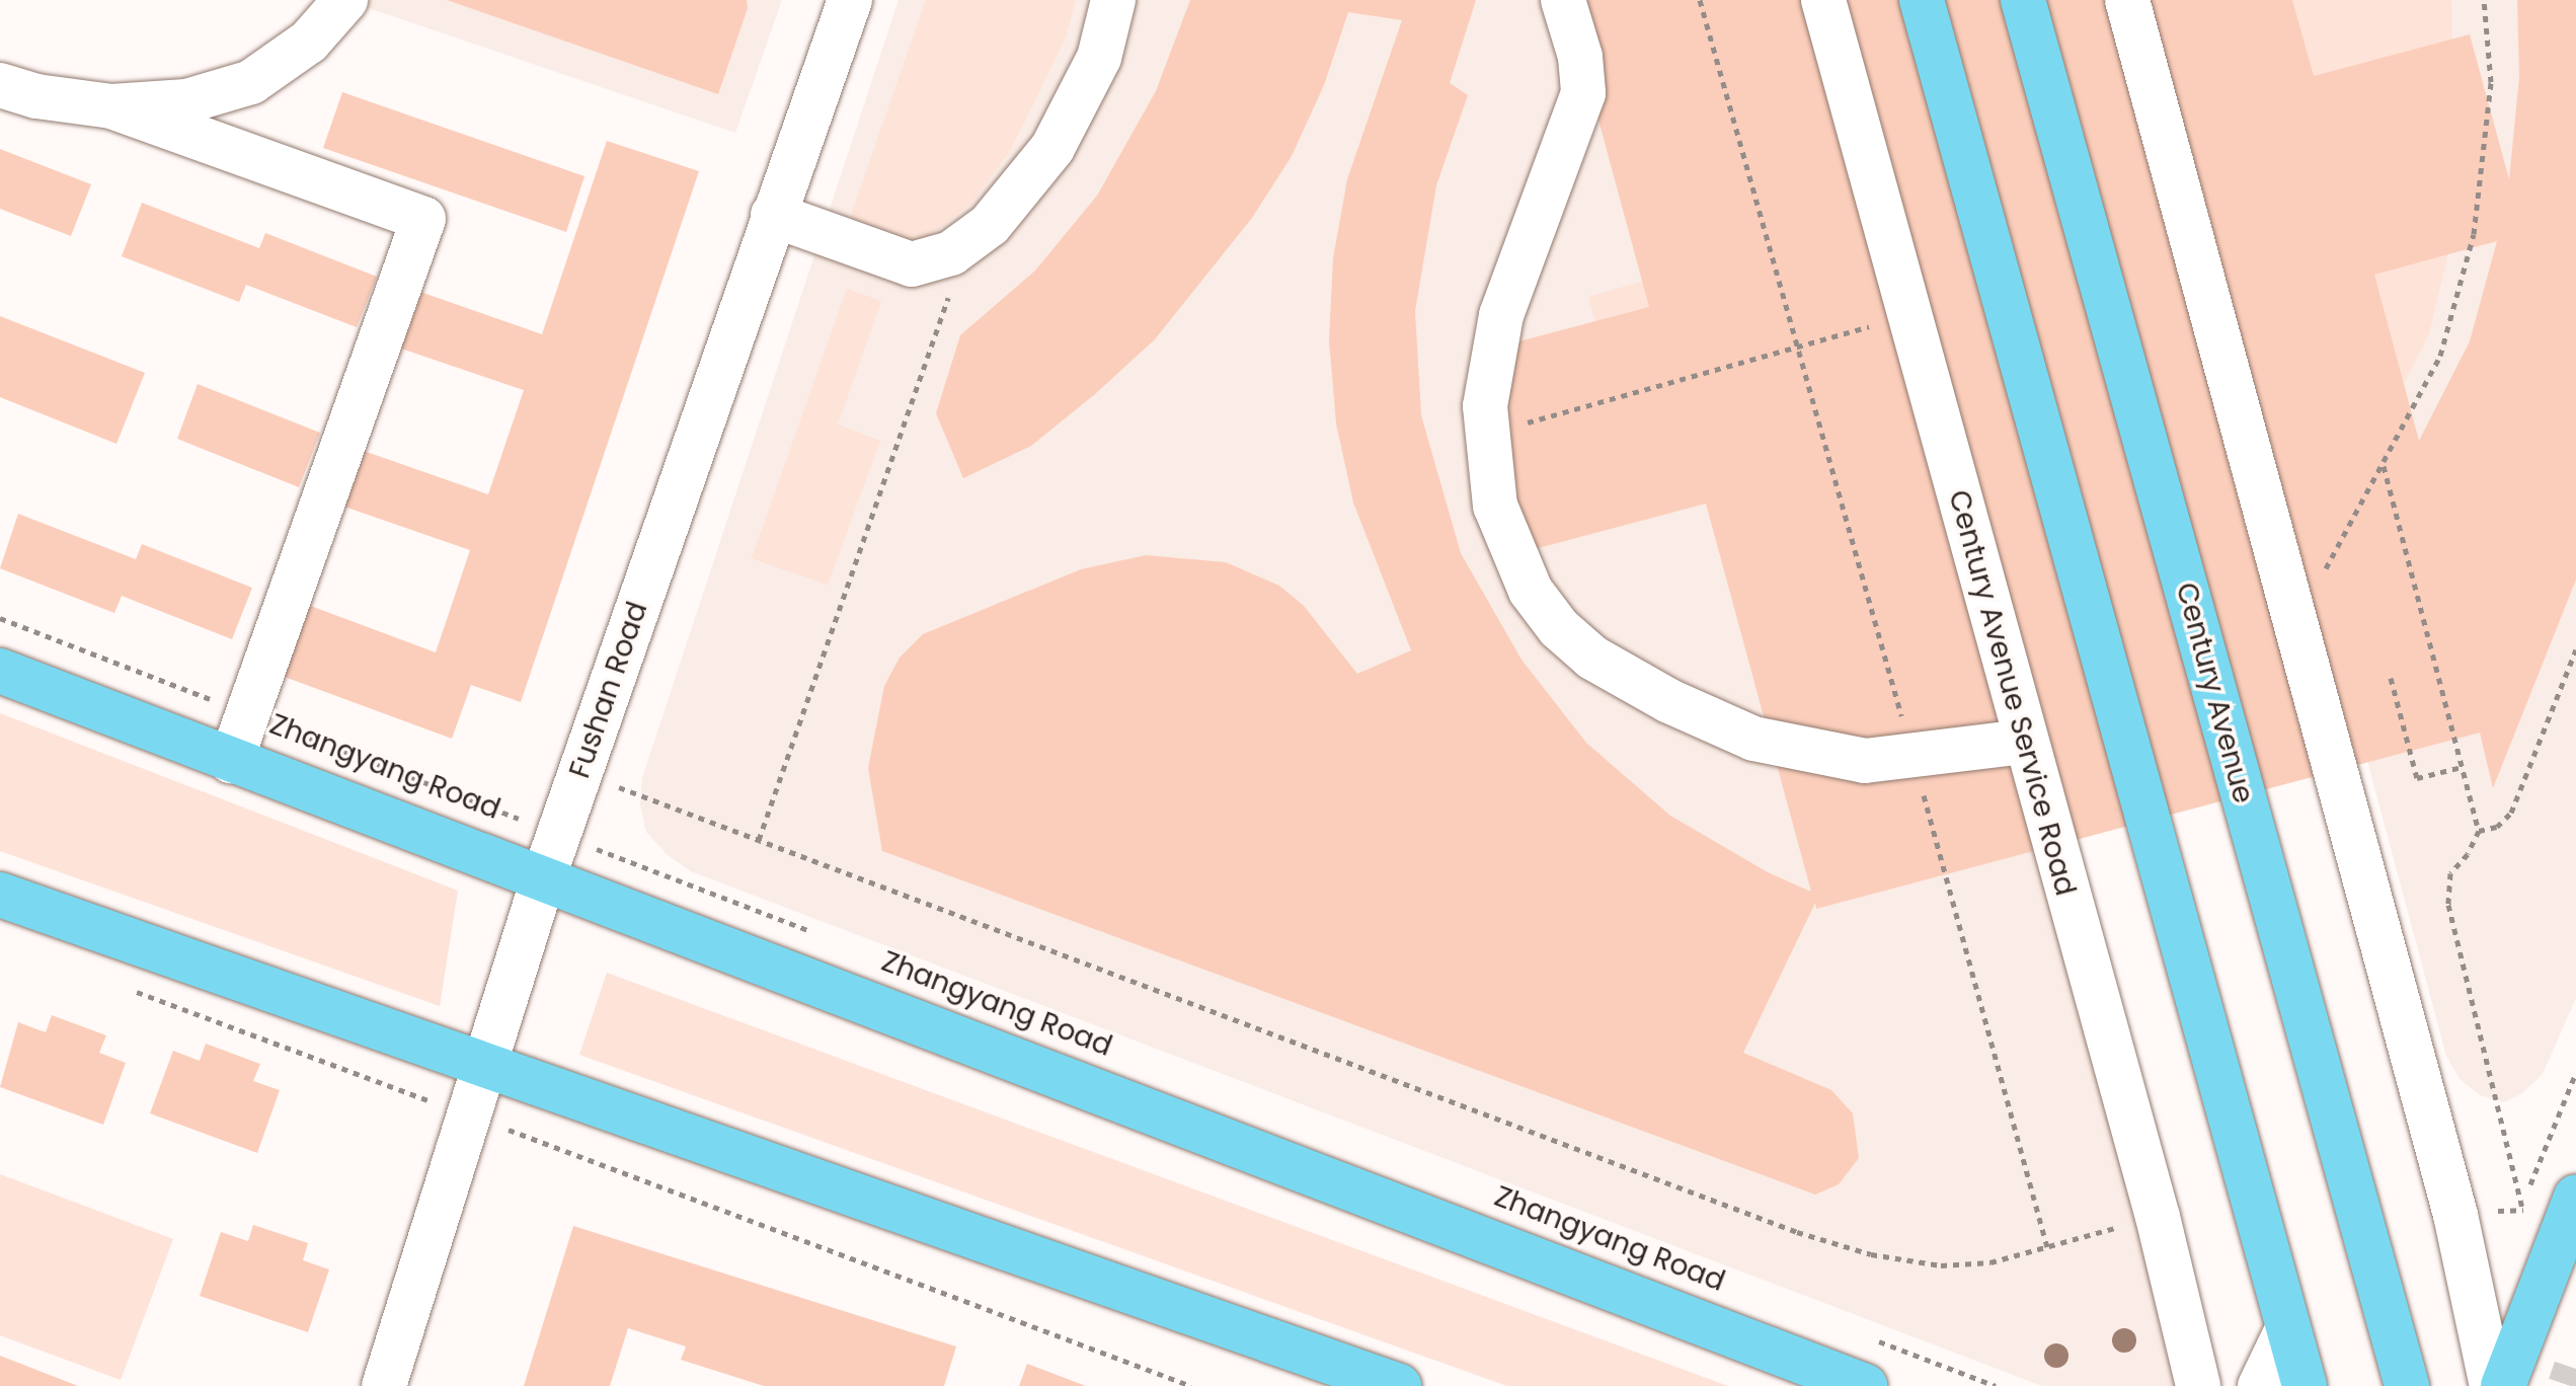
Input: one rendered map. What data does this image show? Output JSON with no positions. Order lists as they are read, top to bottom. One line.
{"streets":{"main road":["Century Avenue","Zhangyang Road"],"street":["Fushan Road","Century Avenue Service Road"]},"crossings":[["Fushan Road","Zhangyang Road"]]}
